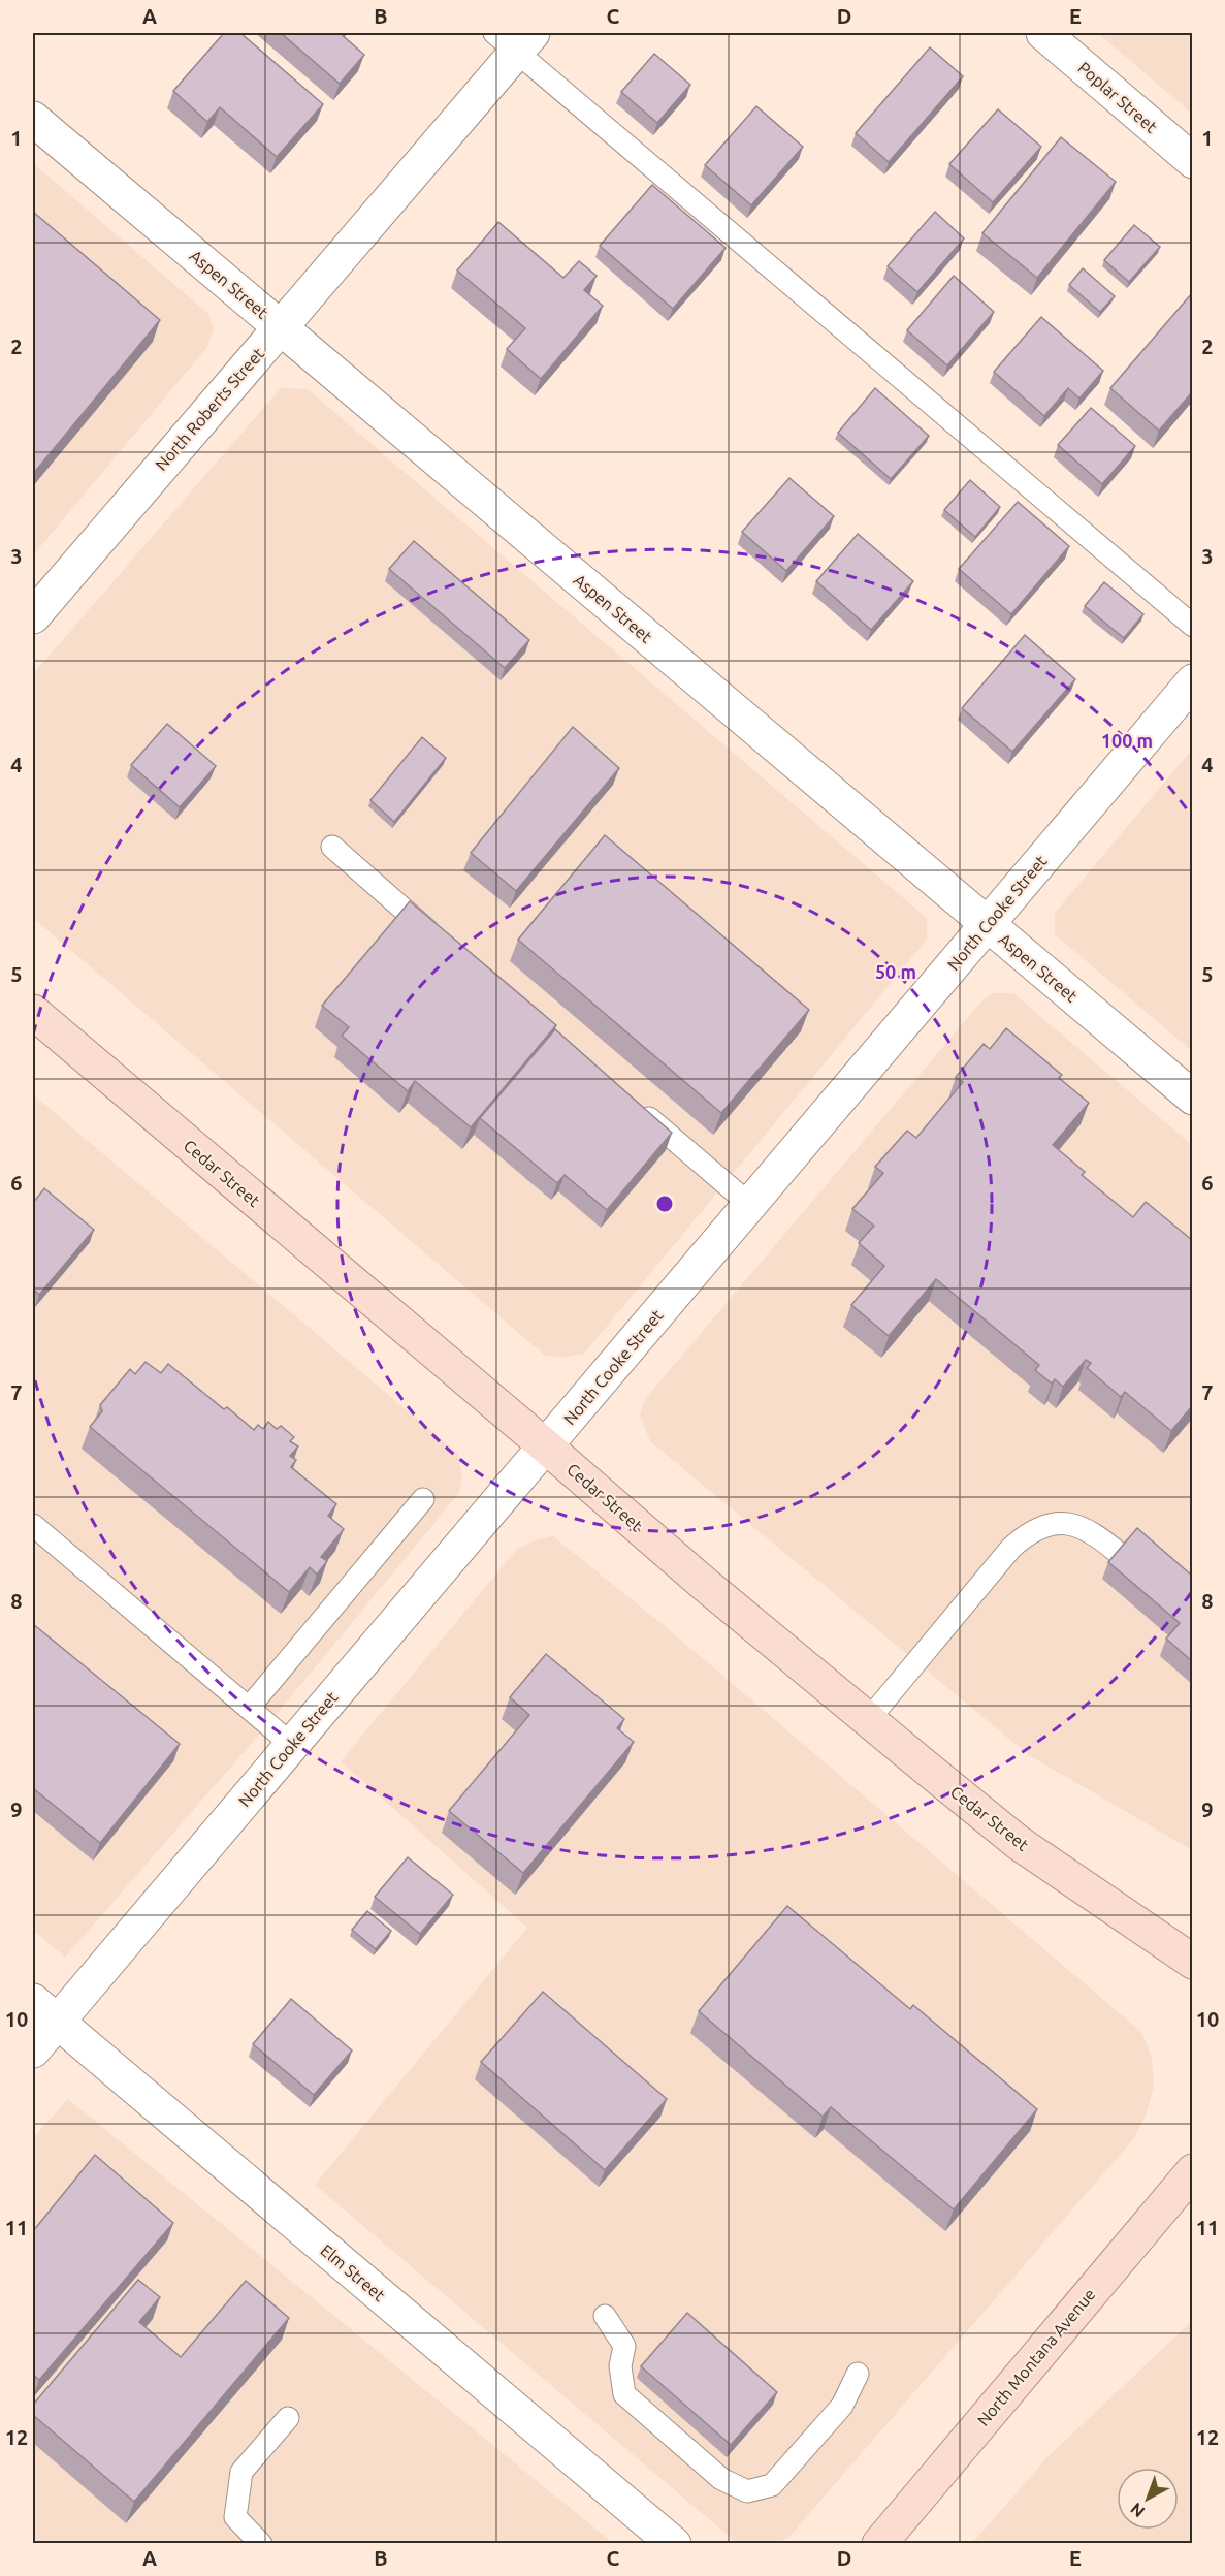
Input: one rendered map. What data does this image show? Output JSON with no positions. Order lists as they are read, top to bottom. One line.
{"streets":{"main road":["Cedar Street","North Montana Avenue"],"street":["Poplar Street","Aspen Street","North Roberts Street","North Cooke Street","Elm Street"]},"crossings":[["Aspen Street","North Roberts Street"],["Aspen Street","North Cooke Street"],["North Cooke Street","Cedar Street"],["North Cooke Street","Elm Street"]],"north":"bottom left","grid":{"columns":["A","B","C","D","E"],"rows":["1","2","3","4","5","6","7","8","9","10","11","12"]},"rings":["100 m","50 m"]}
